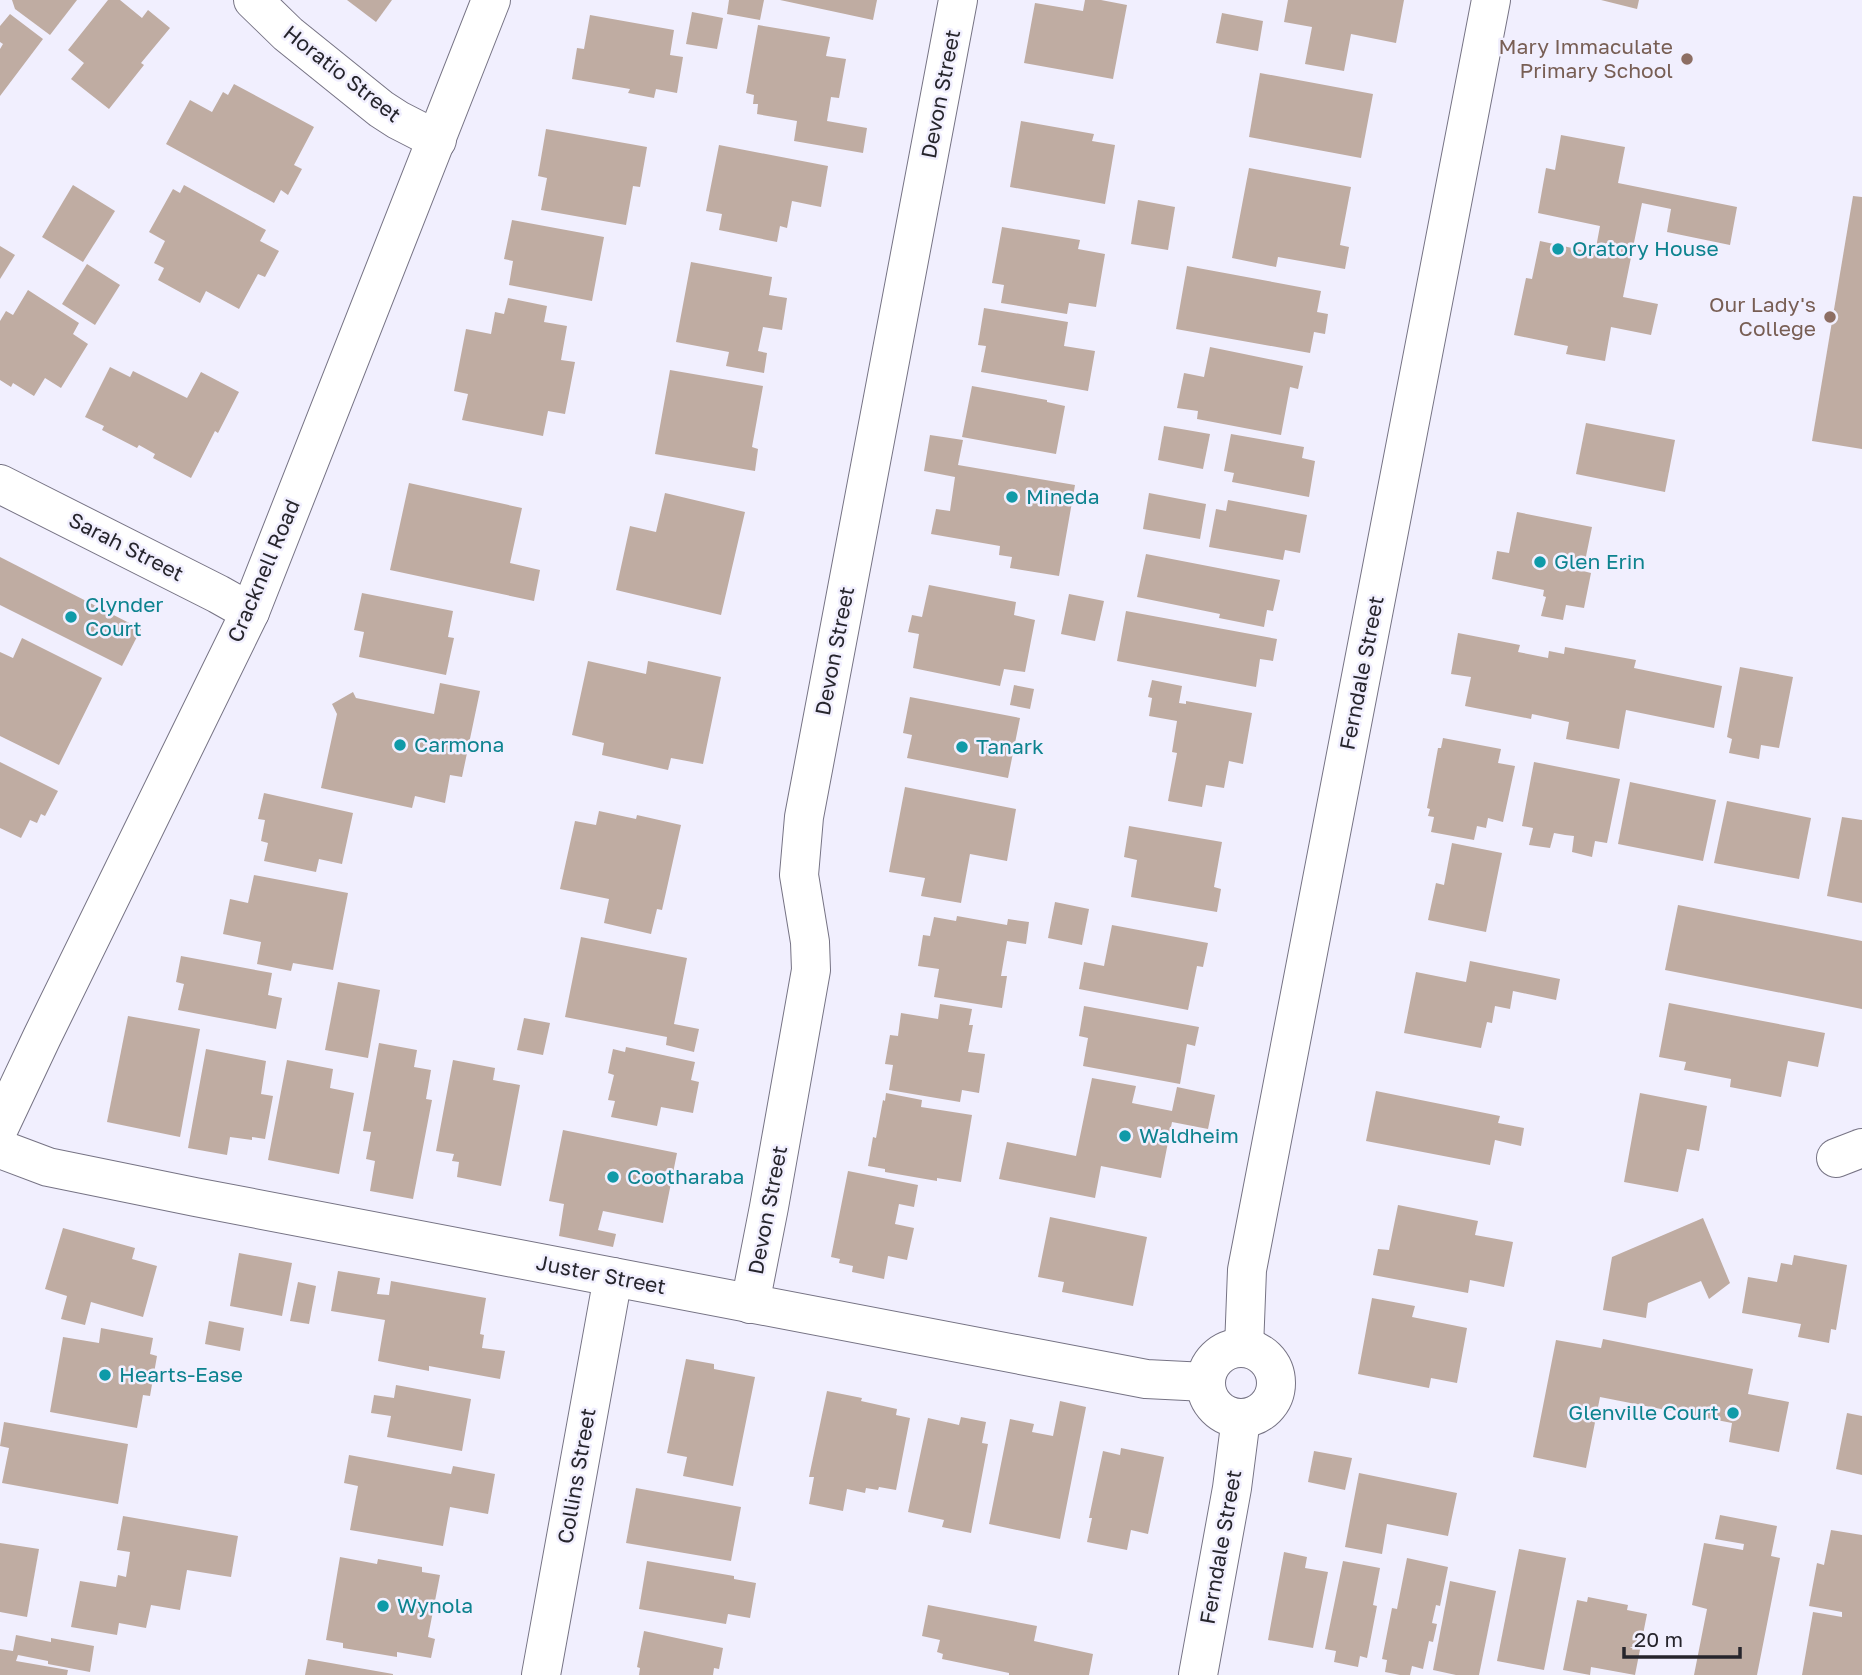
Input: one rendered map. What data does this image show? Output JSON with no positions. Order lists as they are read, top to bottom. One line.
{"streets":{"street":["Horatio Street","Devon Street","Sarah Street","Cracknell Road","Ferndale Street","Juster Street","Collins Street"]},"crossings":[["Horatio Street","Cracknell Road"],["Devon Street","Juster Street"],["Sarah Street","Cracknell Road"],["Ferndale Street","Juster Street"],["Juster Street","Collins Street"]],"places":["Mary Immaculate Primary School","Oratory House","Our Lady's College","Mineda","Glen Erin","Clynder Court","Carmona","Tanark","Waldheim","Cootharaba","Hearts-Ease","Glenville Court","Wynola"],"scale_bar":"20 m"}
